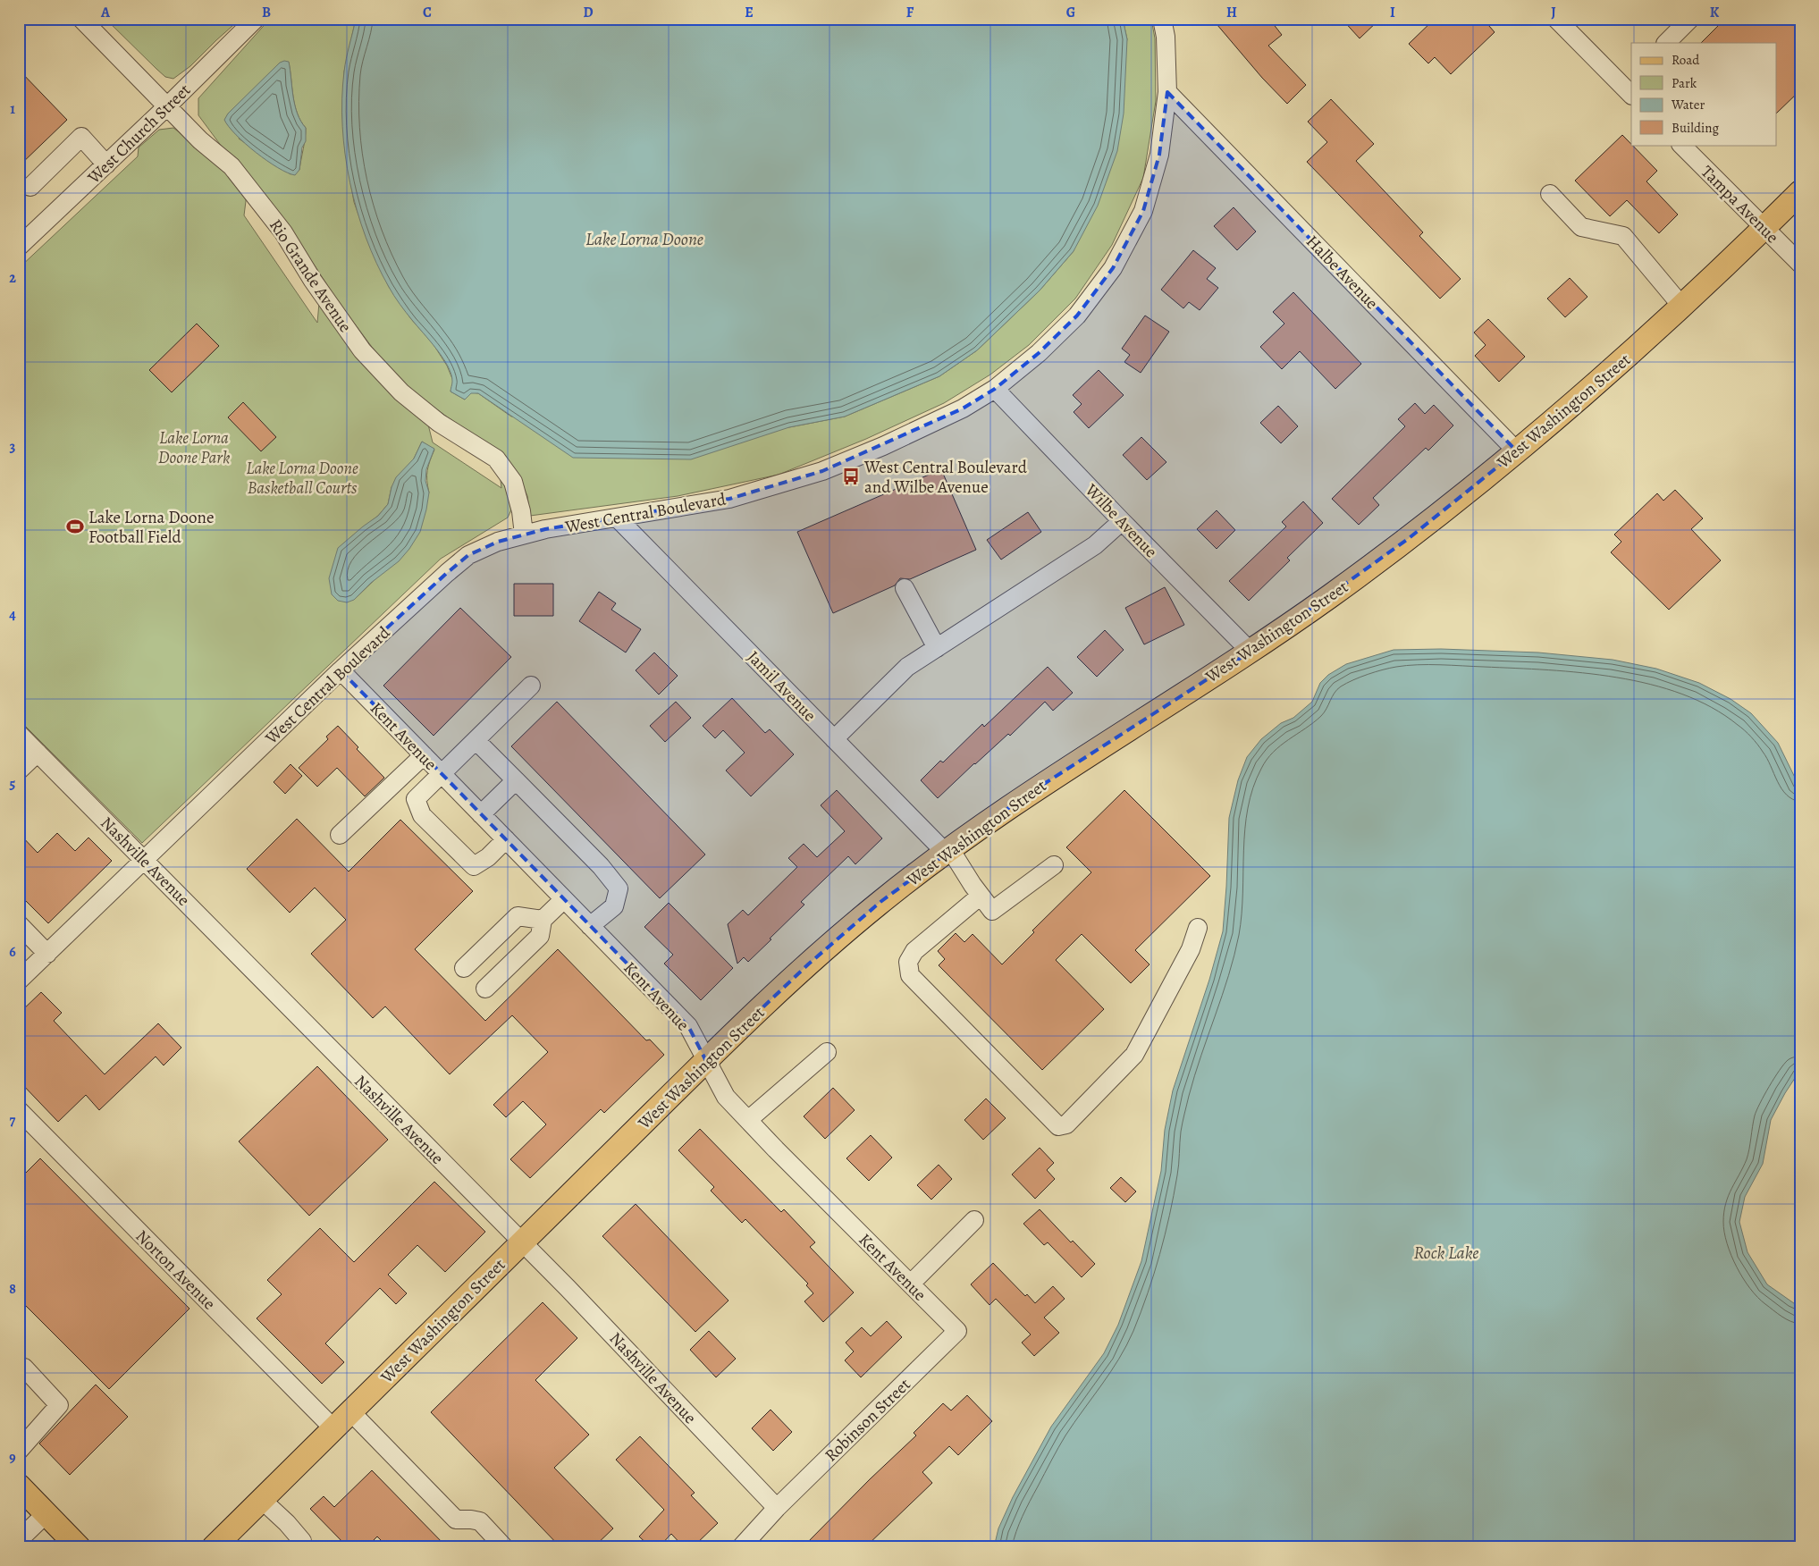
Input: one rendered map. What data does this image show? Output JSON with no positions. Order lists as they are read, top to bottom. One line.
{"streets":{"main road":["West Washington Street"],"street":["West Church Street","Tampa Avenue","Halbe Avenue","Rio Grande Avenue","West Central Boulevard","Wilbe Avenue","Jamil Avenue","Kent Avenue","Nashville Avenue","Norton Avenue","Robinson Street"]},"crossings":[["West Church Street","Rio Grande Avenue"],["Tampa Avenue","West Washington Street"],["Halbe Avenue","West Washington Street"],["Halbe Avenue","West Central Boulevard"],["Rio Grande Avenue","West Central Boulevard"],["West Washington Street","Wilbe Avenue"],["West Washington Street","Jamil Avenue"],["West Washington Street","Kent Avenue"],["West Washington Street","Nashville Avenue"],["West Washington Street","Norton Avenue"],["West Central Boulevard","Wilbe Avenue"],["West Central Boulevard","Jamil Avenue"],["West Central Boulevard","Kent Avenue"],["West Central Boulevard","Nashville Avenue"],["Kent Avenue","Robinson Street"],["Nashville Avenue","Robinson Street"]],"water":["Lake Lorna Doone","Rock Lake"],"parks":["Lake Lorna Doone Park","Lake Lorna Doone Basketball Courts"],"places":{"bus stop":["West Central Boulevard and Wilbe Avenue"],"sports":["Lake Lorna Doone Football Field"]},"legend":["Road","Park","Water","Building"],"grid":{"columns":["A","B","C","D","E","F","G","H","I","J","K"],"rows":["1","2","3","4","5","6","7","8","9"]}}
